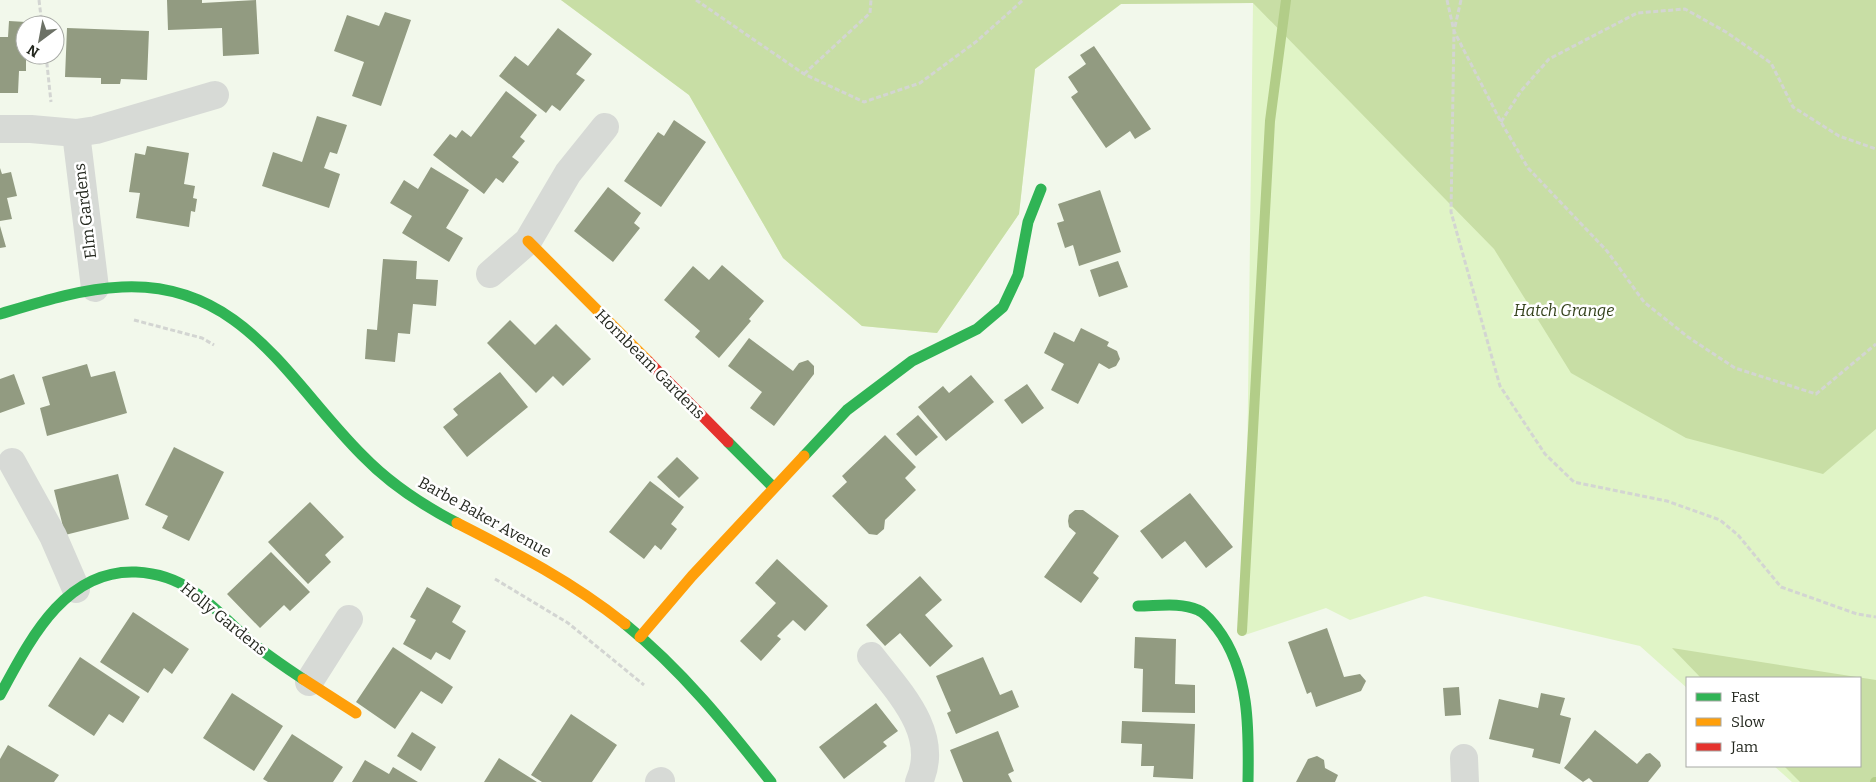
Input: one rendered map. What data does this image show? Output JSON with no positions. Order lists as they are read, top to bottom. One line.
{"streets":{"street":["Elm Gardens","Hornbeam Gardens","Barbe Baker Avenue","Holly Gardens"]},"crossings":[["Elm Gardens","Barbe Baker Avenue"]],"parks":["Hatch Grange"],"legend":["Fast","Slow","Jam"],"north":"bottom left"}
